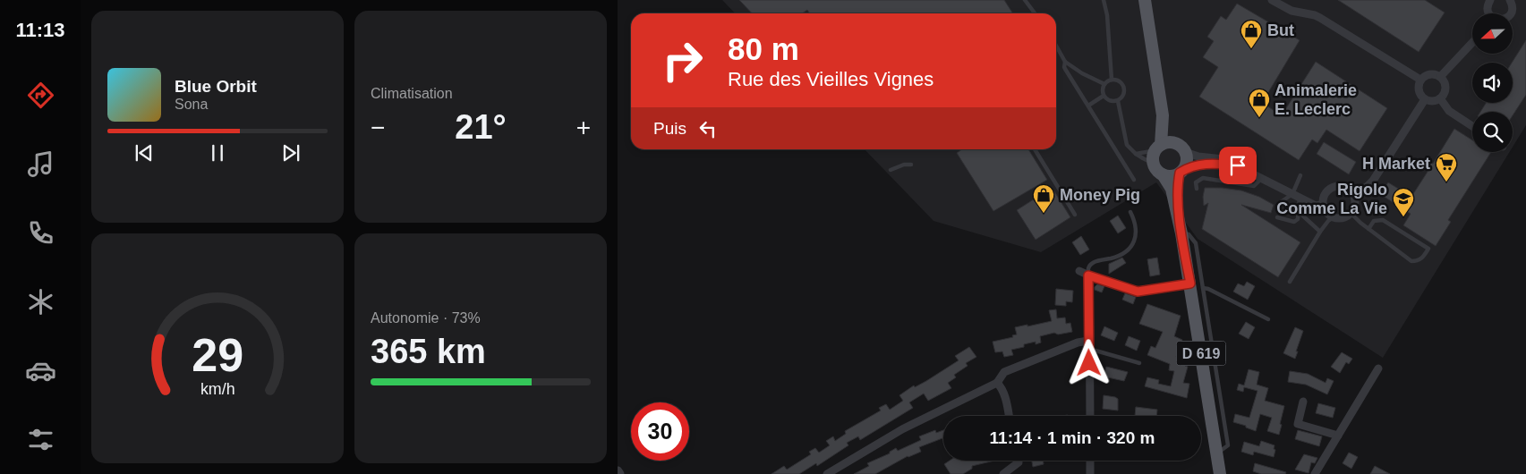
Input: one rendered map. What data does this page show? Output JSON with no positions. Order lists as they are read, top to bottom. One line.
{"streets":{"main road":["D 619"]},"places":{"shop":["But","Animalerie E. Leclerc","Money Pig"],"supermarket":["H Market"],"school or university":["Rigolo Comme La Vie"]},"north":"left","page":{"tabs":"11:13","tile":["Climatisation",["Autonomie · 73%","365 km"]],"turn":["80 m","Rue des Vieilles Vignes"],"song":["Blue Orbit","Sona"],"then":"Puis","heat":["−","21°","+"],"limit":"30","trip":"11:14 · 1 min · 320 m","gauge":["29","km/h"]}}
